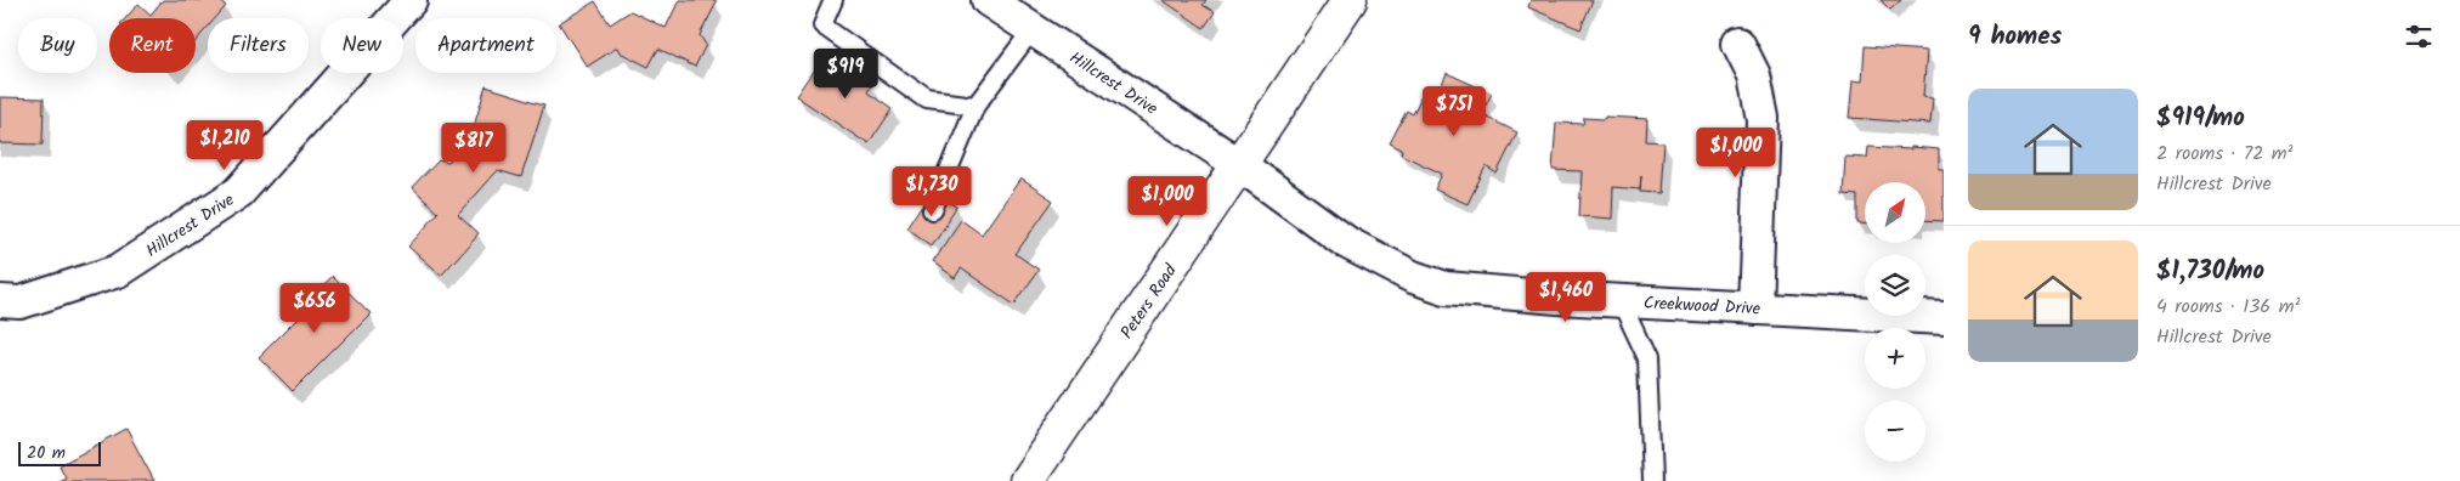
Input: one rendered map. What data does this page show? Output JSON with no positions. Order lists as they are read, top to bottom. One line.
{"streets":{"street":["Hillcrest Drive","Peters Road","Creekwood Drive"]},"crossings":[["Hillcrest Drive","Peters Road"],["Hillcrest Drive","Creekwood Drive"],["Peters Road","Creekwood Drive"]],"scale_bar":"20 m","north":"top right","page":{"heading":"9 homes","chip":["Buy","Rent","Filters","New","Apartment"],"price":["$919","$751","$1,210","$817","$1,000","$1,730","$1,000","$1,460","$656"],"list":[{"name":"$919/mo","note":"2 rooms · 72 m² · Hillcrest Drive"},{"name":"$1,730/mo","note":"4 rooms · 136 m² · Hillcrest Drive"}],"map_buttons":["+","−"],"scale":"20 m"}}
